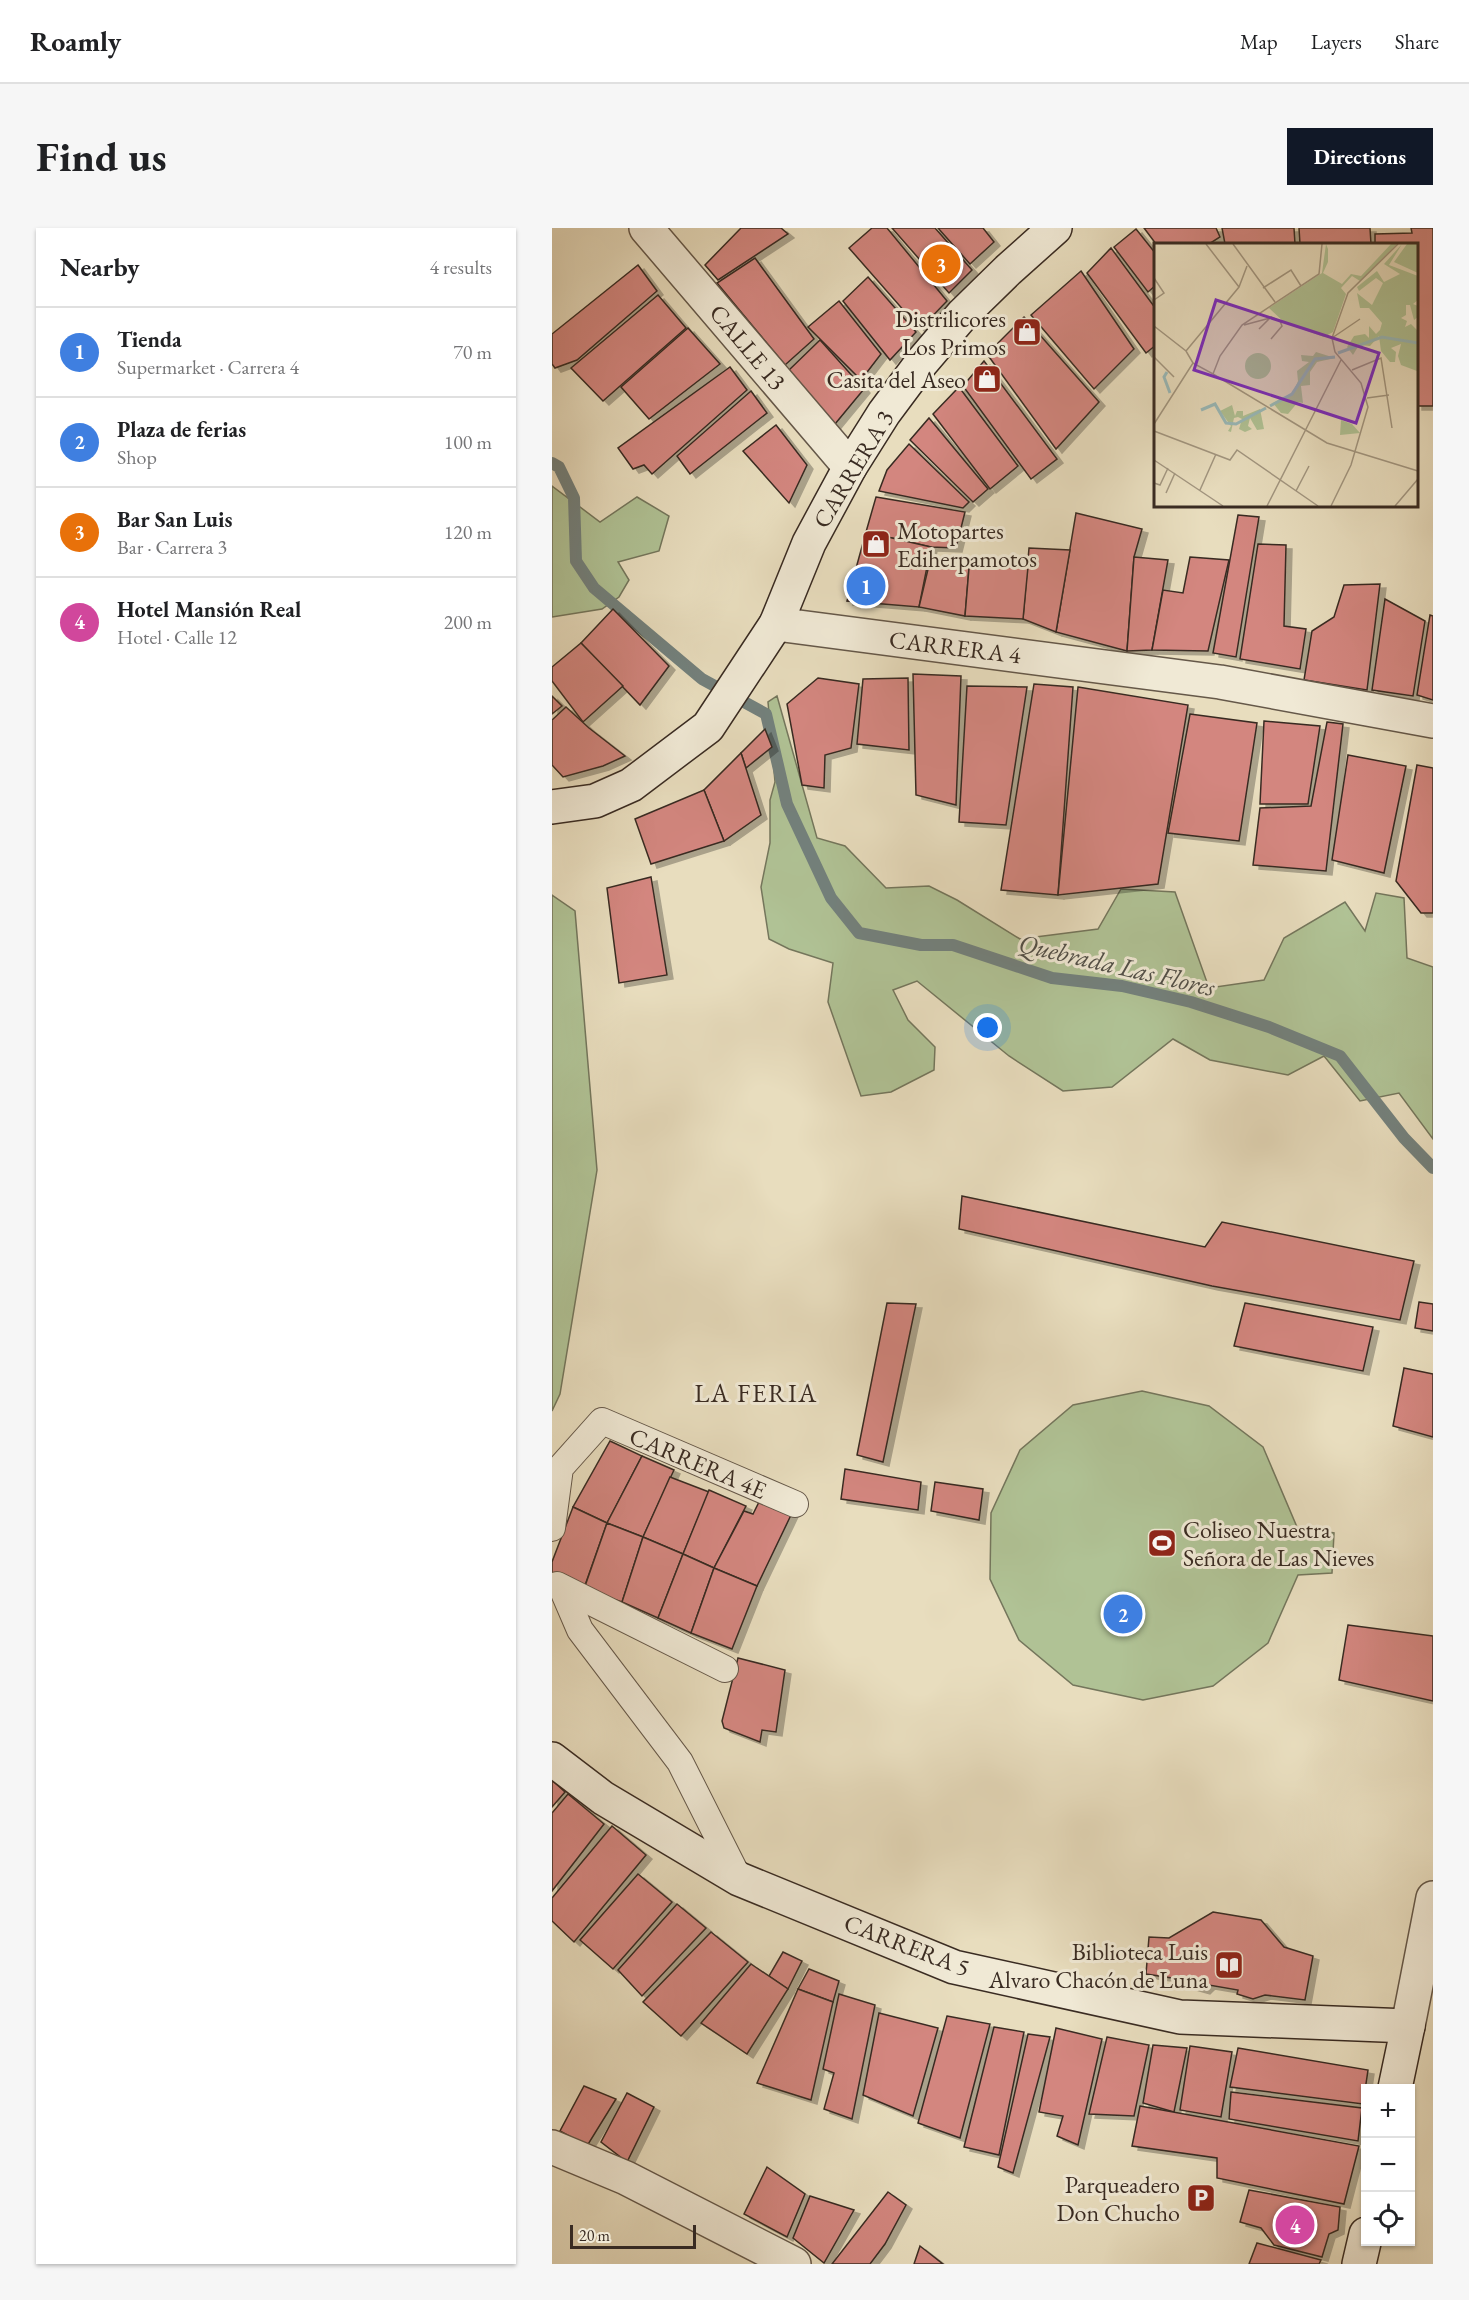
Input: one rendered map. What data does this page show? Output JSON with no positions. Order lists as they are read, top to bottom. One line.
{"streets":{"street":["CALLE 13","CARRERA 3","CARRERA 4","CARRERA 5"],"lane":["CARRERA 4E"]},"crossings":[["CALLE 13","CARRERA 3"],["CARRERA 3","CARRERA 4"]],"districts":["LA FERIA"],"water":["Quebrada Las Flores"],"places":{"shop":["Distrilicores Los Primos","Casita del Aseo","Motopartes Ediherpamotos"],"sports":["Coliseo Nuestra Señora de Las Nieves"],"library":["Biblioteca Luis Alvaro Chacón de Luna"],"parking":["Parqueadero Don Chucho"]},"scale_bar":"20 m","page":{"header":"Roamly","nav":["Map","Layers","Share"],"buttons":"Directions","title":"Find us","heading":["Nearby","4 results"],"pins":["3","1","2","4"],"list":[{"mark":"1","name":"Tienda","note":"Supermarket · Carrera 4","value":"70 m"},{"mark":"2","name":"Plaza de ferias","note":"Shop","value":"100 m"},{"mark":"3","name":"Bar San Luis","note":"Bar · Carrera 3","value":"120 m"},{"mark":"4","name":"Hotel Mansión Real","note":"Hotel · Calle 12","value":"200 m"}],"map_buttons":["+","−"],"scale":"20 m"}}
